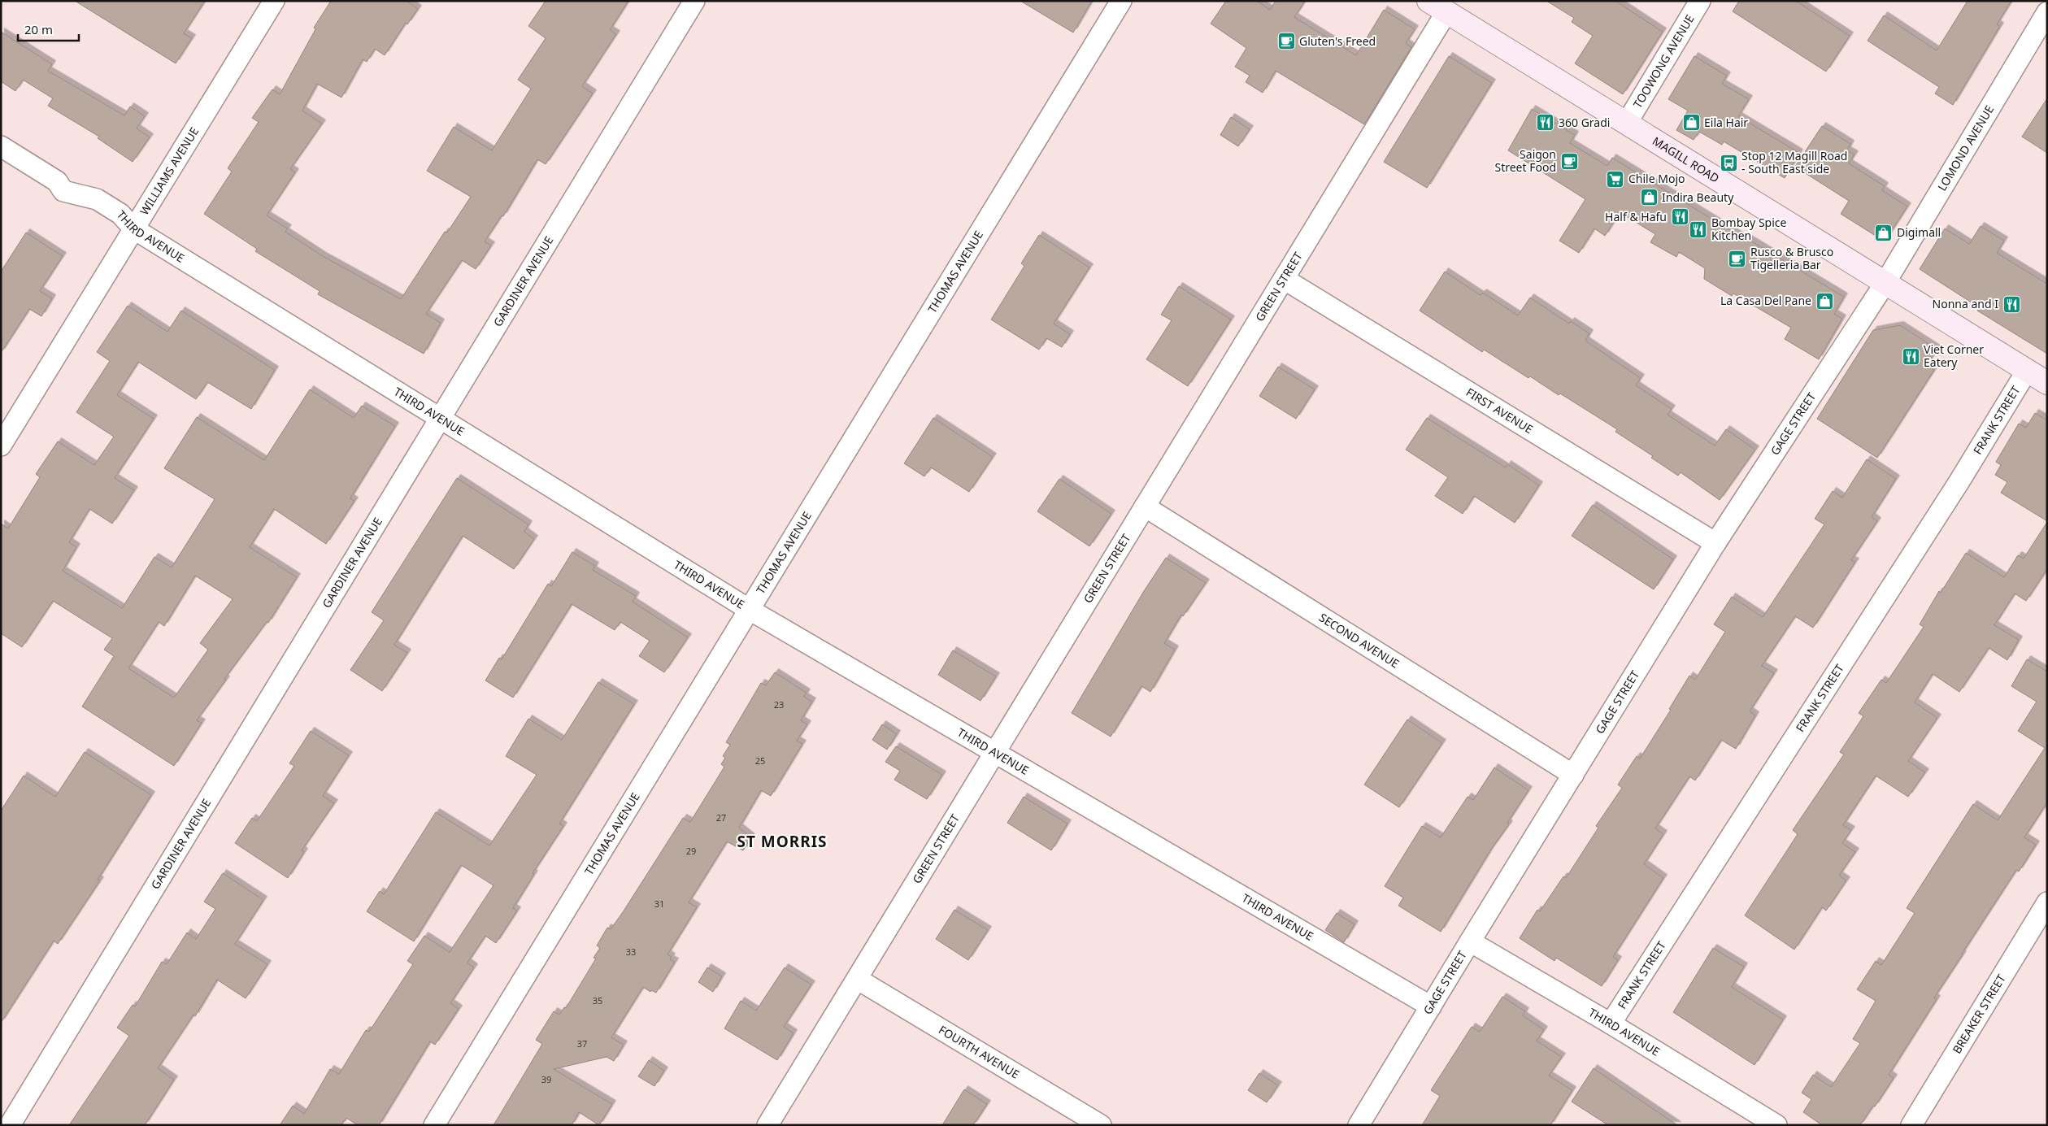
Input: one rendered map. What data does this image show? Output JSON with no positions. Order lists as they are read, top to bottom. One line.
{"streets":{"main road":["MAGILL ROAD"],"street":["TOOWONG AVENUE","LOMOND AVENUE","WILLIAMS AVENUE","THIRD AVENUE","THOMAS AVENUE","GARDINER AVENUE","GREEN STREET","FIRST AVENUE","FRANK STREET","GAGE STREET","SECOND AVENUE","BREAKER STREET","FOURTH AVENUE"]},"crossings":[["TOOWONG AVENUE","MAGILL ROAD"],["LOMOND AVENUE","MAGILL ROAD"],["LOMOND AVENUE","GAGE STREET"],["MAGILL ROAD","GREEN STREET"],["MAGILL ROAD","FRANK STREET"],["MAGILL ROAD","GAGE STREET"],["WILLIAMS AVENUE","THIRD AVENUE"],["THIRD AVENUE","THOMAS AVENUE"],["THIRD AVENUE","GARDINER AVENUE"],["THIRD AVENUE","GREEN STREET"],["THIRD AVENUE","FRANK STREET"],["THIRD AVENUE","GAGE STREET"],["GREEN STREET","FIRST AVENUE"],["GREEN STREET","SECOND AVENUE"],["GREEN STREET","FOURTH AVENUE"],["FIRST AVENUE","GAGE STREET"],["GAGE STREET","SECOND AVENUE"]],"districts":["ST MORRIS"],"places":{"cafe":["Gluten's Freed","Saigon Street Food","Rusco & Brusco Tigelleria Bar"],"restaurant":["360 Gradi","Half & Hafu","Bombay Spice Kitchen","Nonna and I","Viet Corner Eatery"],"shop":["Eila Hair","Indira Beauty","Digimall","La Casa Del Pane"],"bus stop":["Stop 12 Magill Road - South East side"],"supermarket":["Chile Mojo"]},"house_numbers":["23","25","27","29","31","33","35","37","39"],"scale_bar":"20 m"}
